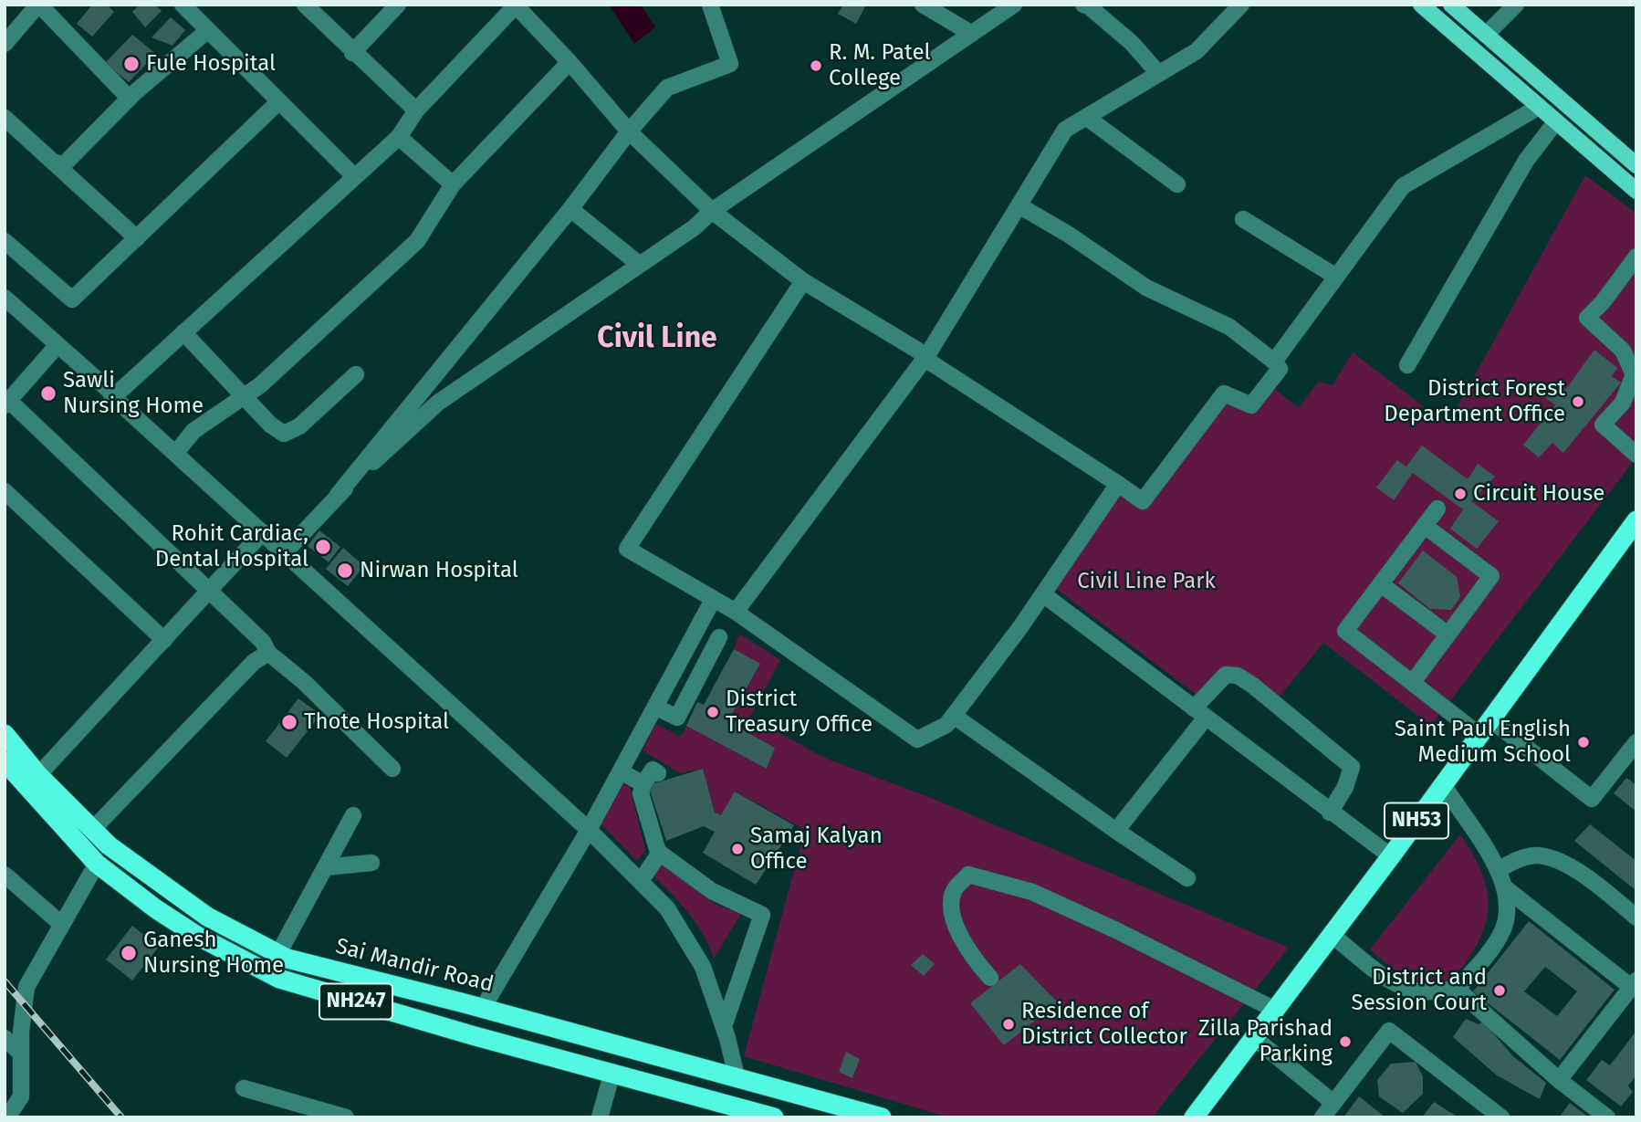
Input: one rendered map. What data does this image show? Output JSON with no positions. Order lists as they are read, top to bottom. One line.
{"streets":{"highway":["NH53","Sai Mandir Road","NH247"]},"districts":["Civil Line"],"parks":["Civil Line Park"],"places":["Fule Hospital","R. M. Patel College","Sawli Nursing Home","District Forest Department Office","Circuit House","Rohit Cardiac, Dental Hospital","Nirwan Hospital","District Treasury Office","Thote Hospital","Saint Paul English Medium School","Samaj Kalyan Office","Ganesh Nursing Home","District and Session Court","Residence of District Collector","Zilla Parishad Parking"]}
